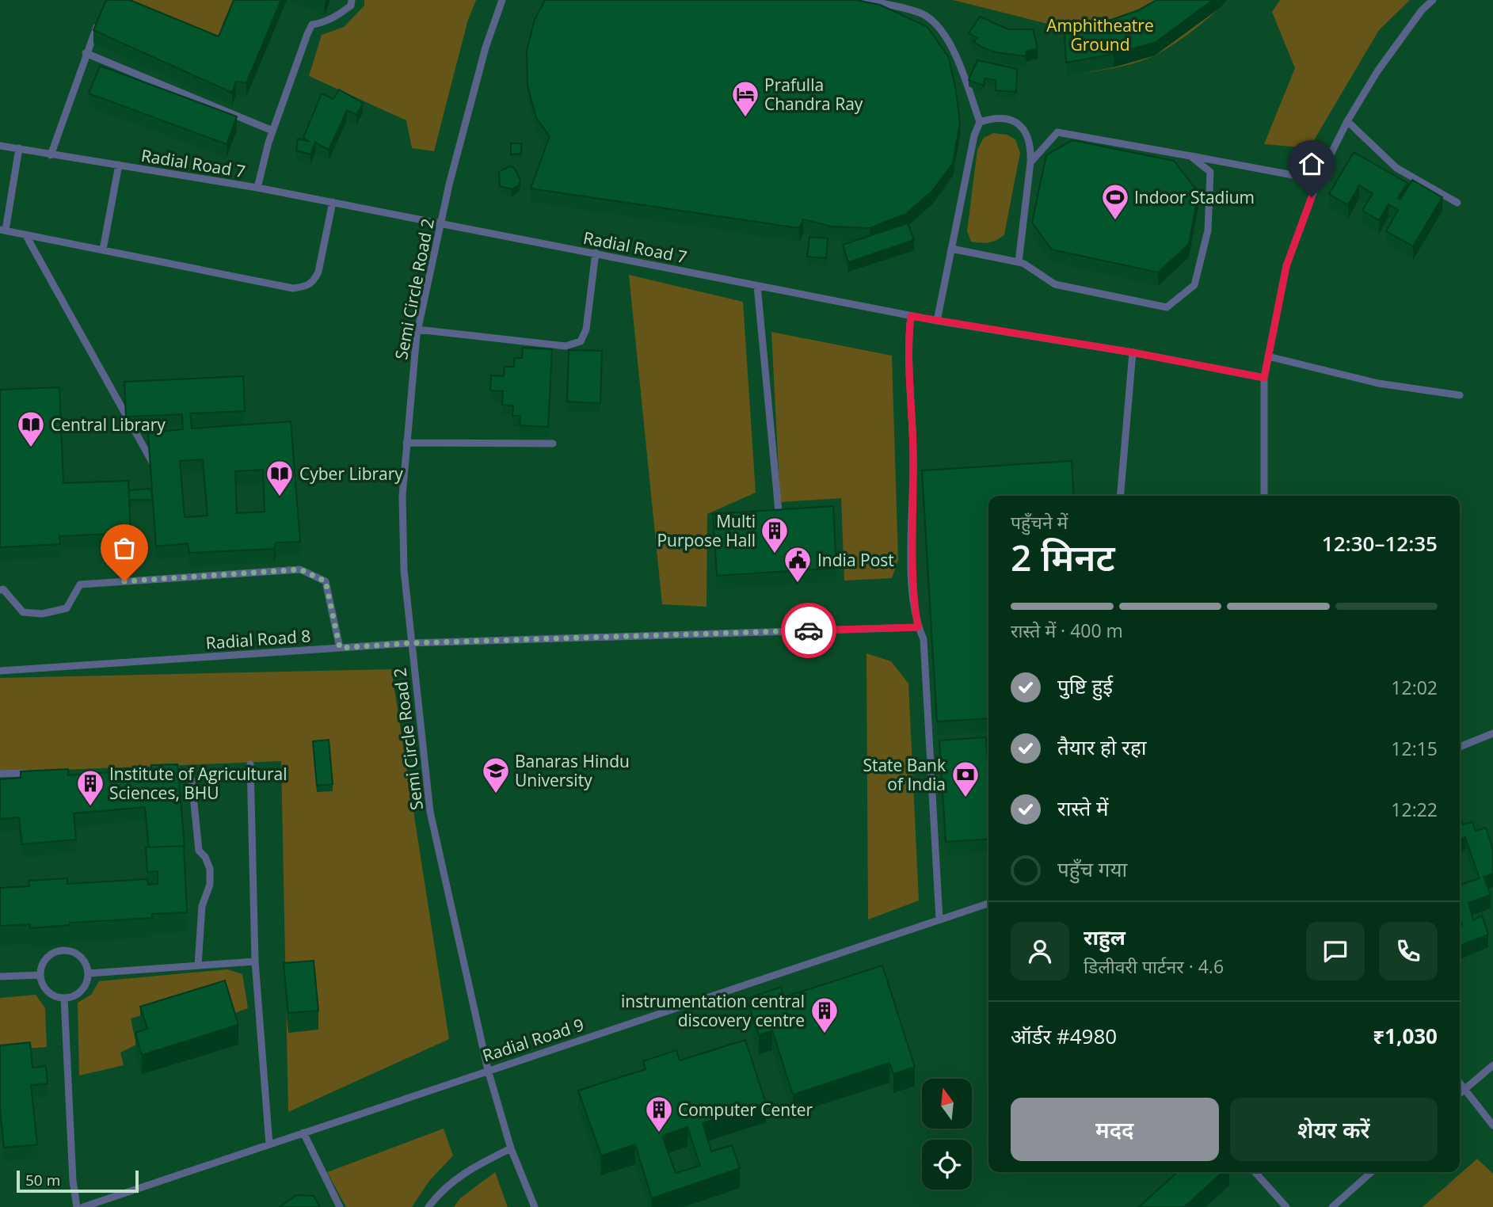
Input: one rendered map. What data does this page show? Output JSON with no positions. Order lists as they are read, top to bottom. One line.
{"streets":{"lane":["Radial Road 7","Semi Circle Road 2","Radial Road 8","Radial Road 9"]},"crossings":[["Radial Road 7","Semi Circle Road 2"],["Semi Circle Road 2","Radial Road 8"],["Semi Circle Road 2","Radial Road 9"]],"parks":["Amphitheatre Ground"],"places":{"hotel":["Prafulla Chandra Ray"],"sports":["Indoor Stadium"],"library":["Central Library","Cyber Library"],"building":["Multi Purpose Hall","Institute of Agricultural Sciences, BHU","instrumentation central discovery centre","Computer Center"],"public building":["India Post"],"school or university":["Banaras Hindu University"],"bank":["State Bank of India"]},"scale_bar":"50 m","north":"top","page":{"heading":["2 मिनट","पहुँचने में","12:30–12:35"],"panel":["राहुल","डिलीवरी पार्टनर · 4.6","ऑर्डर #4980","₹1,030"],"bar":"रास्ते में · 400 m","list":[["पुष्टि हुई","12:02"],["तैयार हो रहा","12:15"],["रास्ते में","12:22"],"पहुँच गया"],"buttons":["मदद","शेयर करें"],"scale":"50 m"}}
